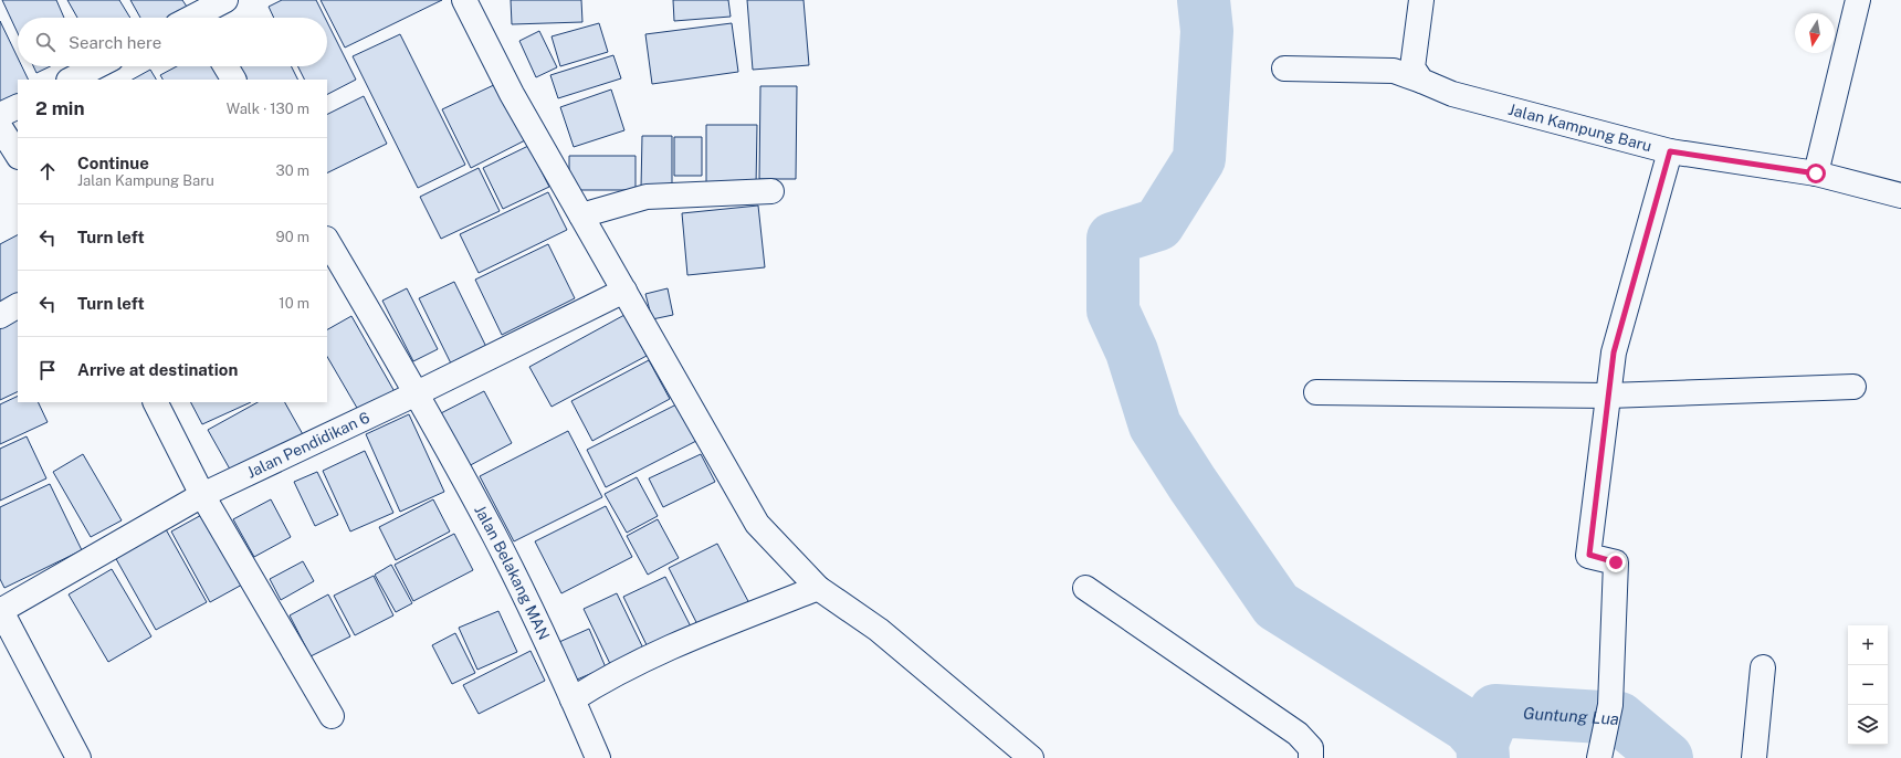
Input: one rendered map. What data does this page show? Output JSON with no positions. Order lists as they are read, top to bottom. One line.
{"streets":{"street":["Jalan Kampung Baru","Jalan Pendidikan 6","Jalan Belakang MAN"]},"crossings":[["Jalan Pendidikan 6","Jalan Belakang MAN"]],"water":["Guntung Lua"],"north":"bottom","page":{"search":"Search here","heading":["2 min","Walk · 130 m"],"list":[["Continue","Jalan Kampung Baru","30 m"],["Turn left","90 m"],["Turn left","10 m"],"Arrive at destination"],"map_buttons":["+","−"]}}
